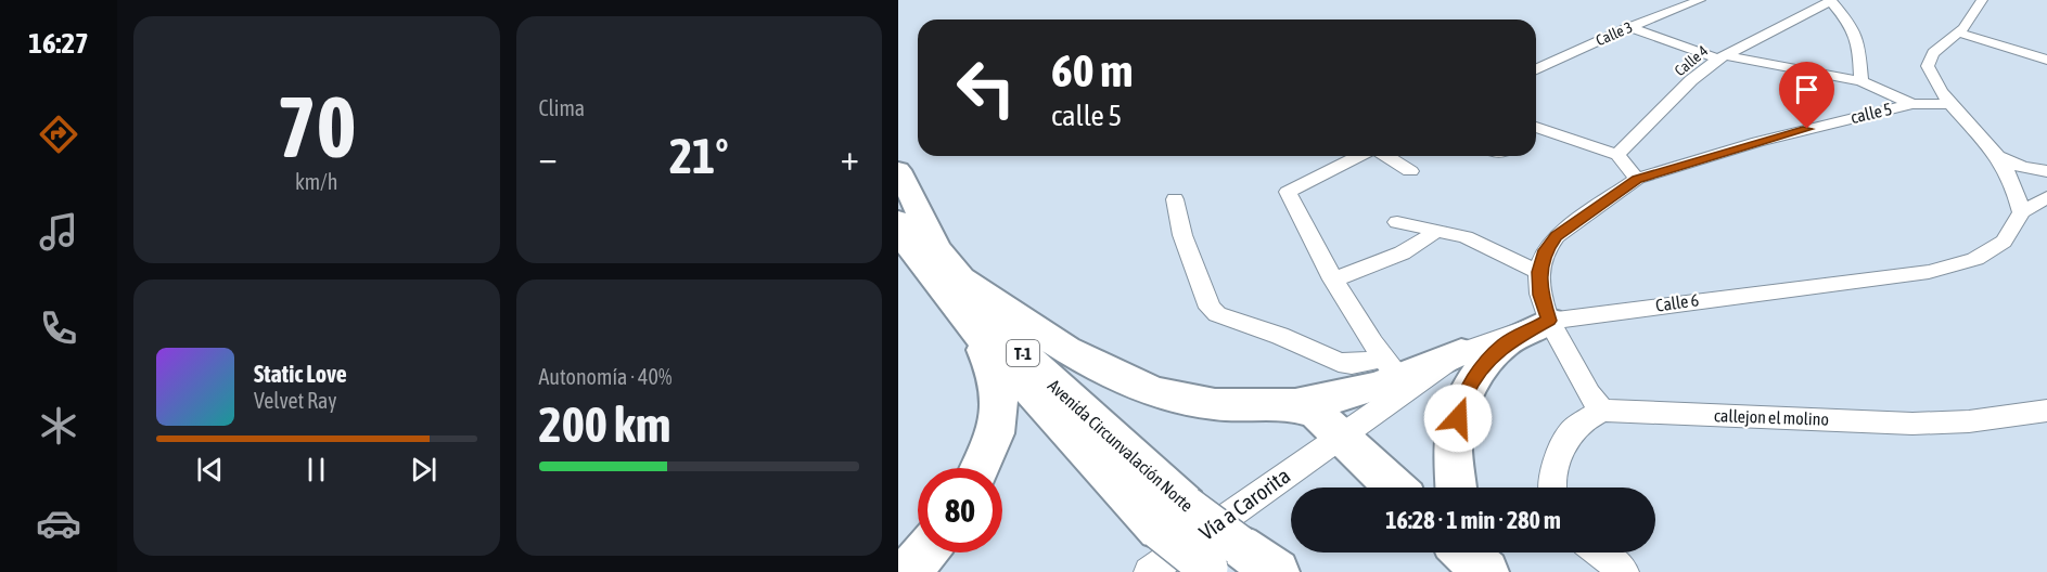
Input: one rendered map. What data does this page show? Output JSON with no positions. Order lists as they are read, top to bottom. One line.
{"streets":{"highway":["T-1","Avenida Circunvalación Norte"],"street":["Calle 3","Calle 4","calle 5","Calle 6","callejon el molino","Vía a Carorita"]},"page":{"tabs":"16:27","tile":[["70","km/h"],"Clima",["Autonomía · 40%","200 km"]],"turn":["60 m","calle 5"],"heat":["−","21°","+"],"song":["Static Love","Velvet Ray"],"limit":"80","trip":"16:28 · 1 min · 280 m"}}
